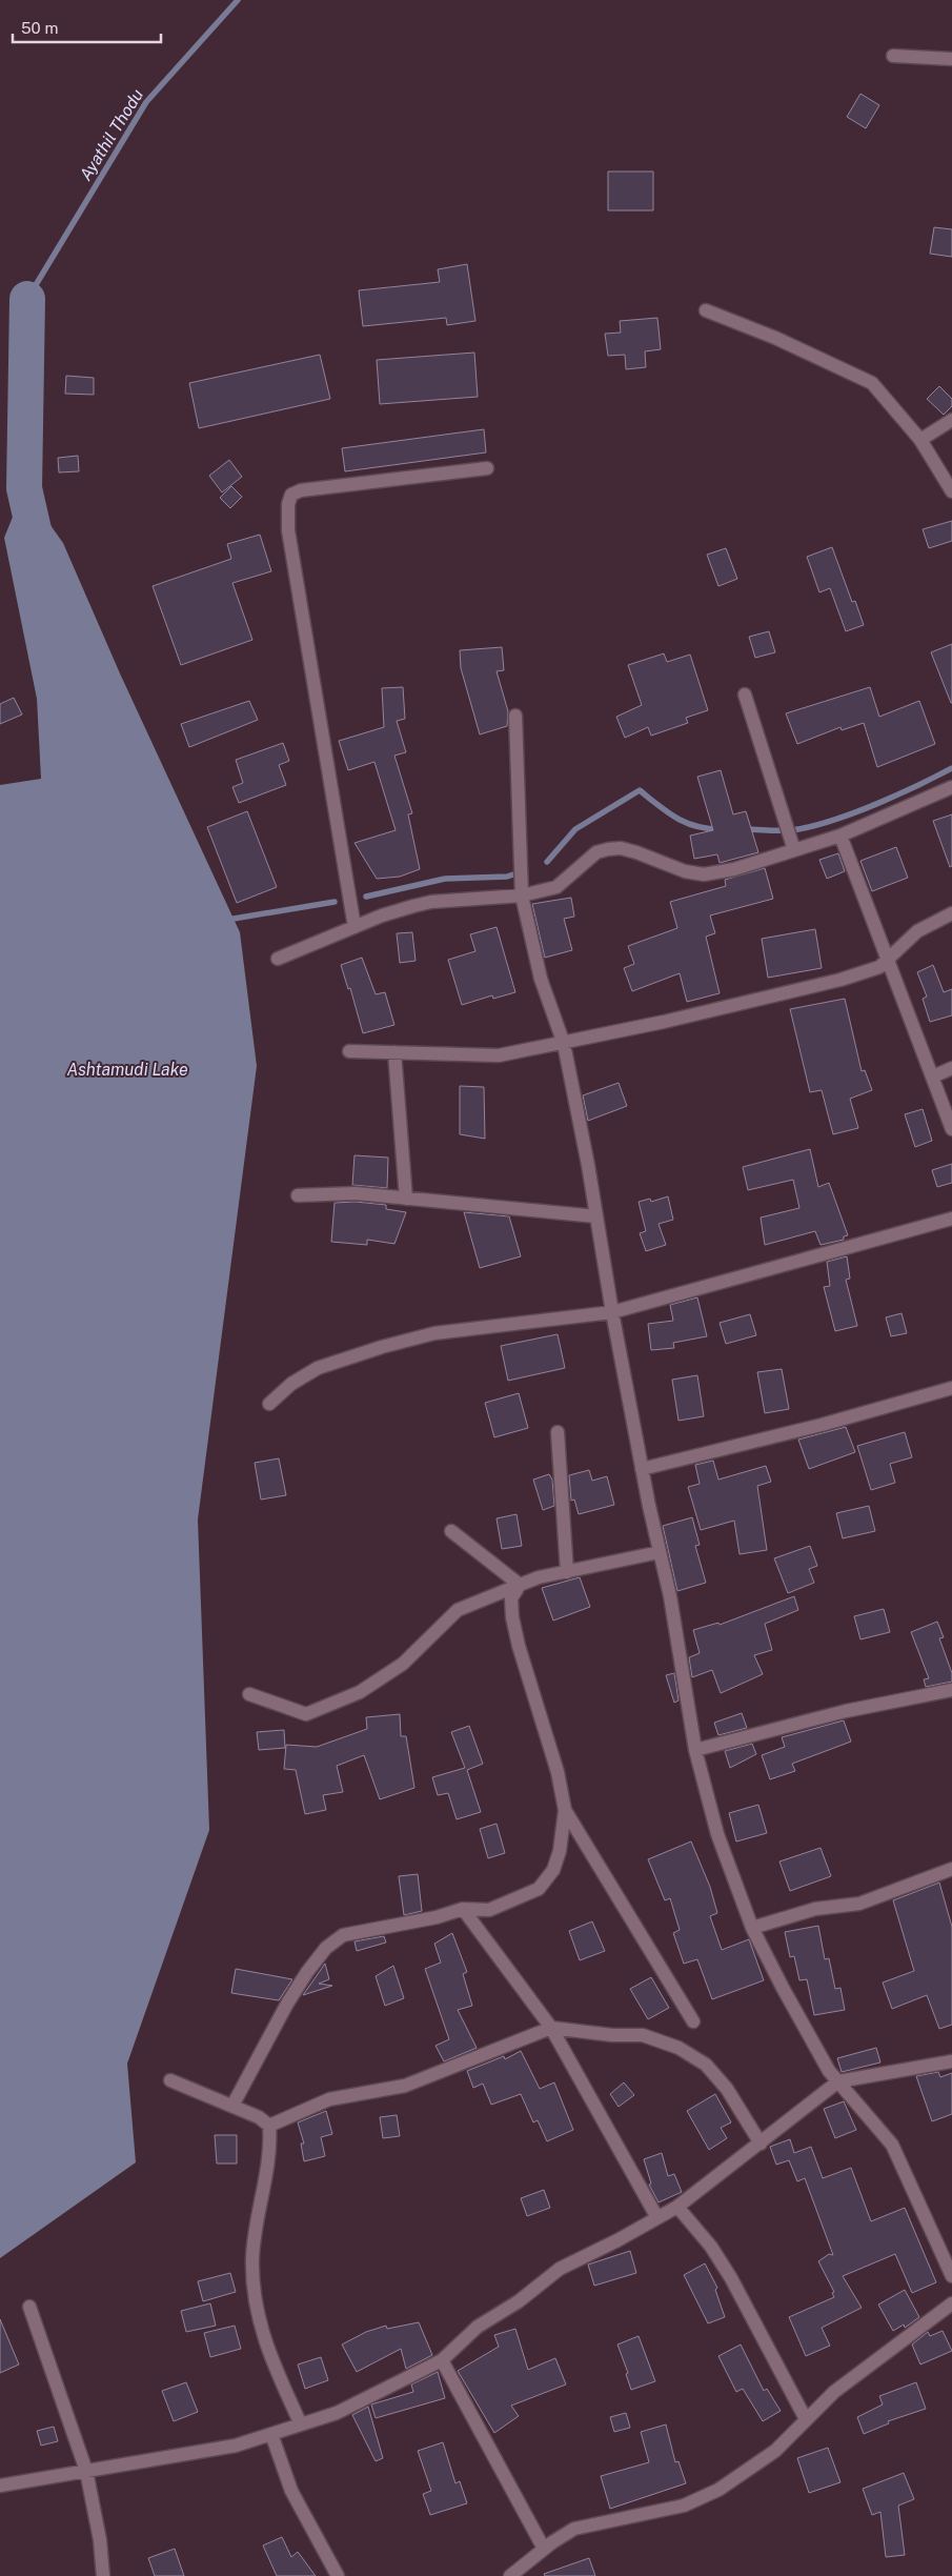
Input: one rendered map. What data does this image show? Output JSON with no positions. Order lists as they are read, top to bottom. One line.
{"water":["Ayathil Thodu","Ashtamudi Lake"],"scale_bar":"50 m"}
